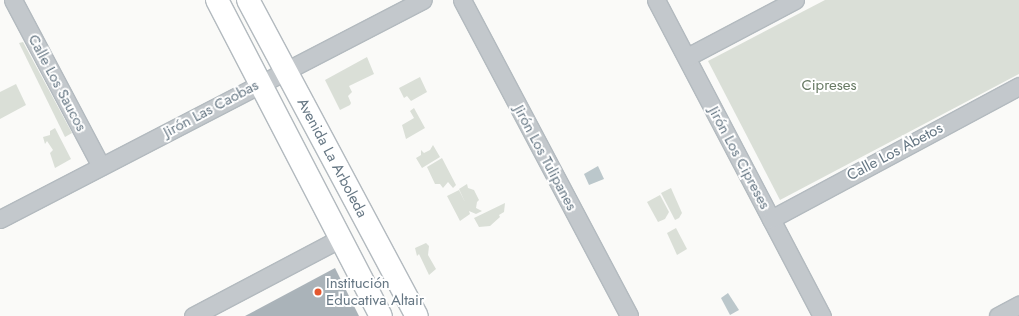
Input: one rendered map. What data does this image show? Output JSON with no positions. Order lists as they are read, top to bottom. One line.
{"streets":{"street":["Calle Los Saucos","Jirón Las Caobas","Calle Los Abetos","Avenida La Arboleda","Jirón Los Tulipanes","Jirón Los Cipreses"]},"crossings":[["Calle Los Saucos","Jirón Las Caobas"],["Jirón Las Caobas","Avenida La Arboleda"],["Calle Los Abetos","Jirón Los Cipreses"]],"parks":["Cipreses"],"places":["Institución Educativa Altair"]}
